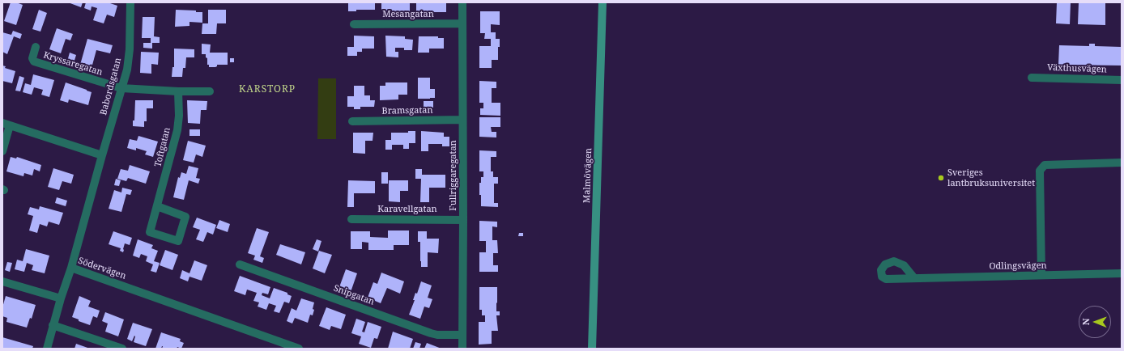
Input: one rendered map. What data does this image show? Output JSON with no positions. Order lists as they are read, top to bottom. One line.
{"streets":{"main road":["Malmövägen"],"street":["Mesangatan","Kryssaregatan","Växthusvägen","Babordsgatan","Bramsgatan","Toftgatan","Fullriggaregatan","Karavellgatan","Odlingsvägen","Södervägen","Snipgatan"]},"crossings":[["Mesangatan","Fullriggaregatan"],["Kryssaregatan","Babordsgatan"],["Babordsgatan","Södervägen"],["Bramsgatan","Fullriggaregatan"],["Fullriggaregatan","Karavellgatan"],["Fullriggaregatan","Snipgatan"]],"districts":["KARSTORP"],"places":["Sveriges lantbruksuniversitet"],"north":"left"}
